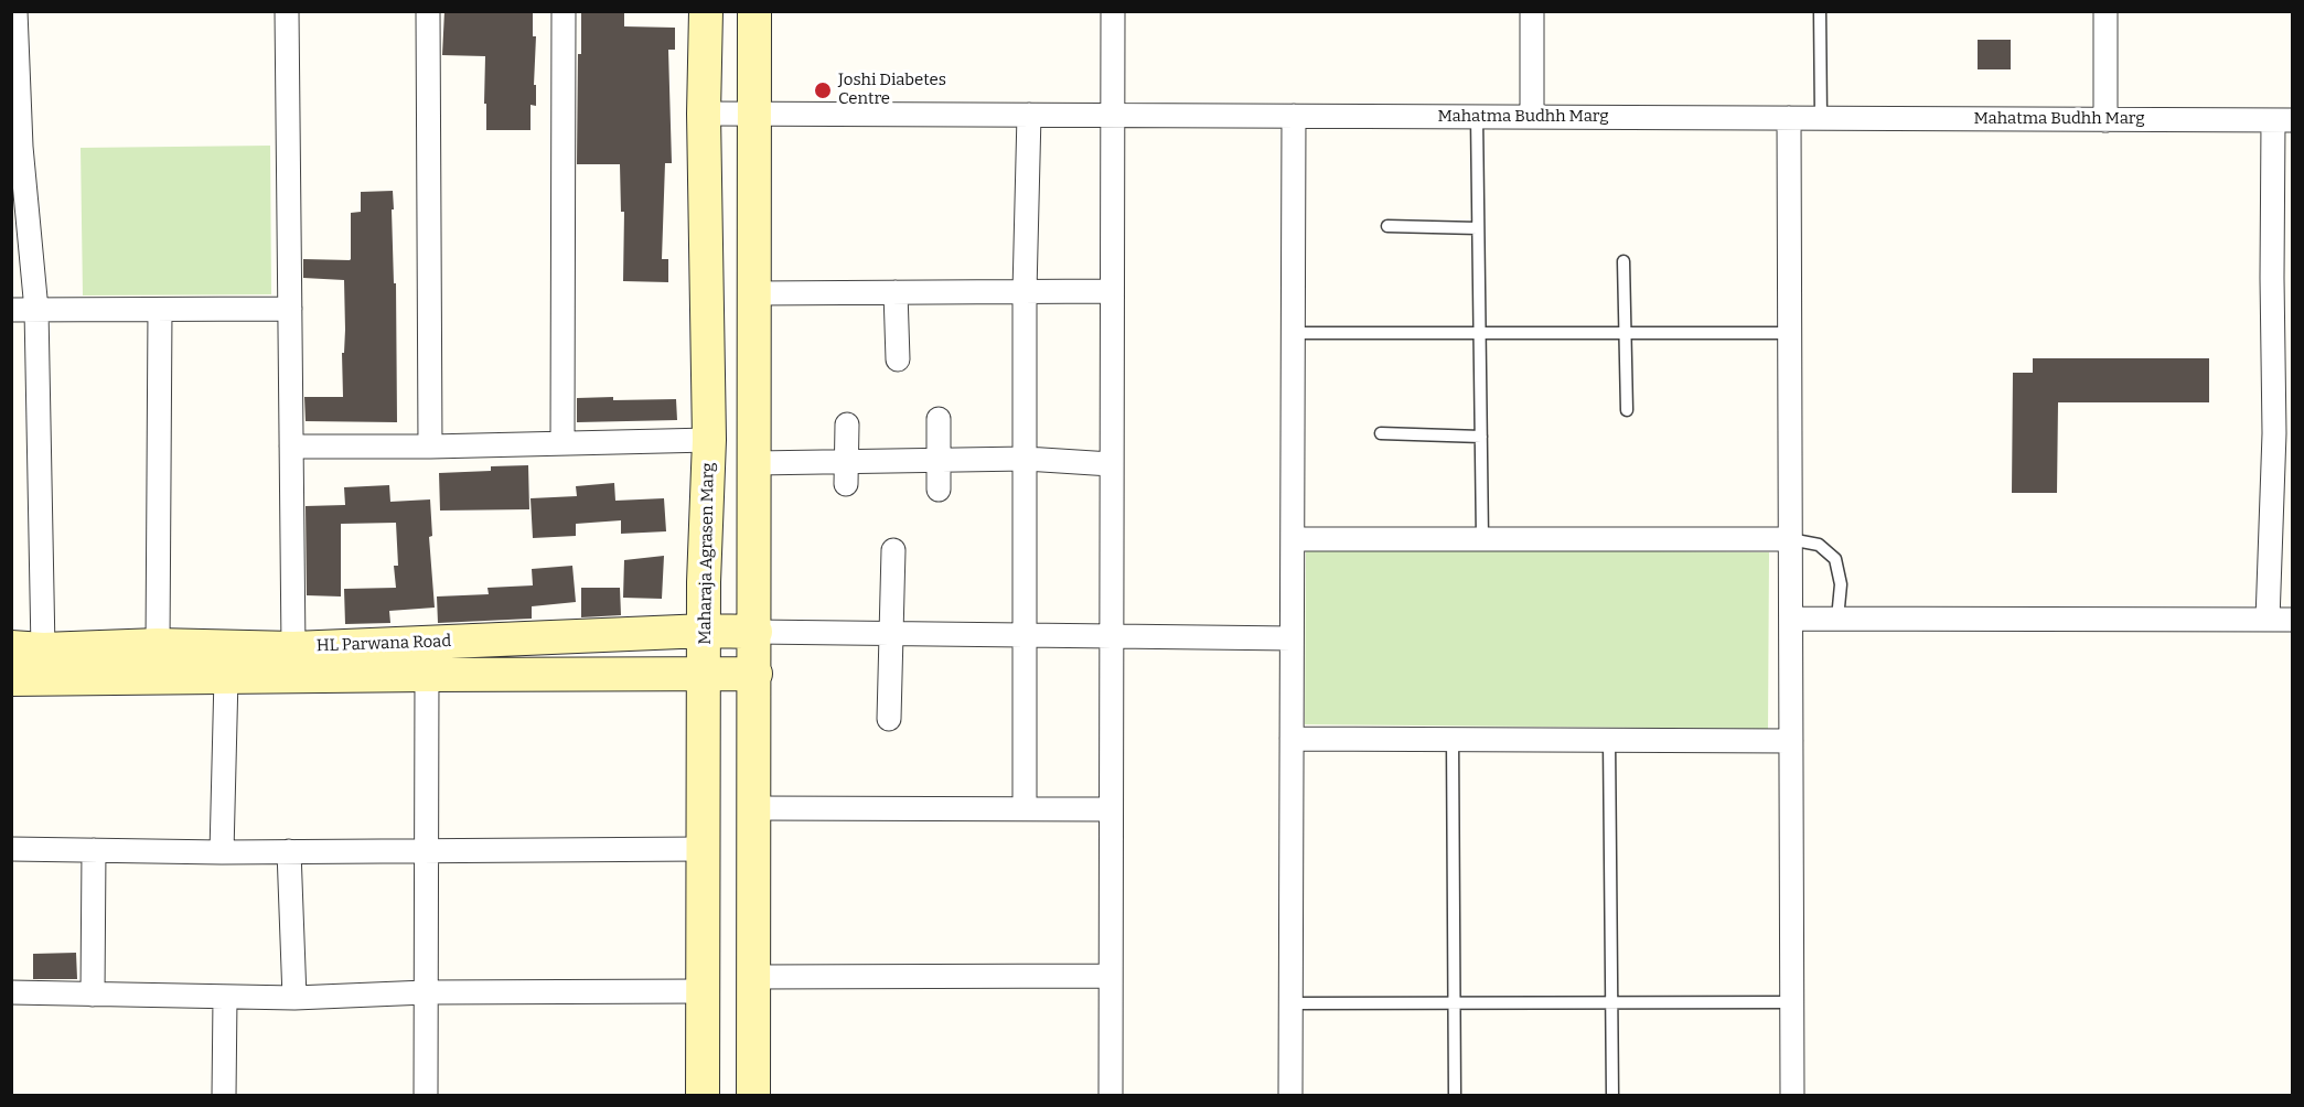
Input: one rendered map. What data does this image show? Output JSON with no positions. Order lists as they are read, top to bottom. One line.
{"streets":{"street":["Mahatma Budhh Marg","Maharaja Agrasen Marg","HL Parwana Road"]},"crossings":[["Mahatma Budhh Marg","Maharaja Agrasen Marg"],["Maharaja Agrasen Marg","HL Parwana Road"]],"places":["Joshi Diabetes Centre"]}
